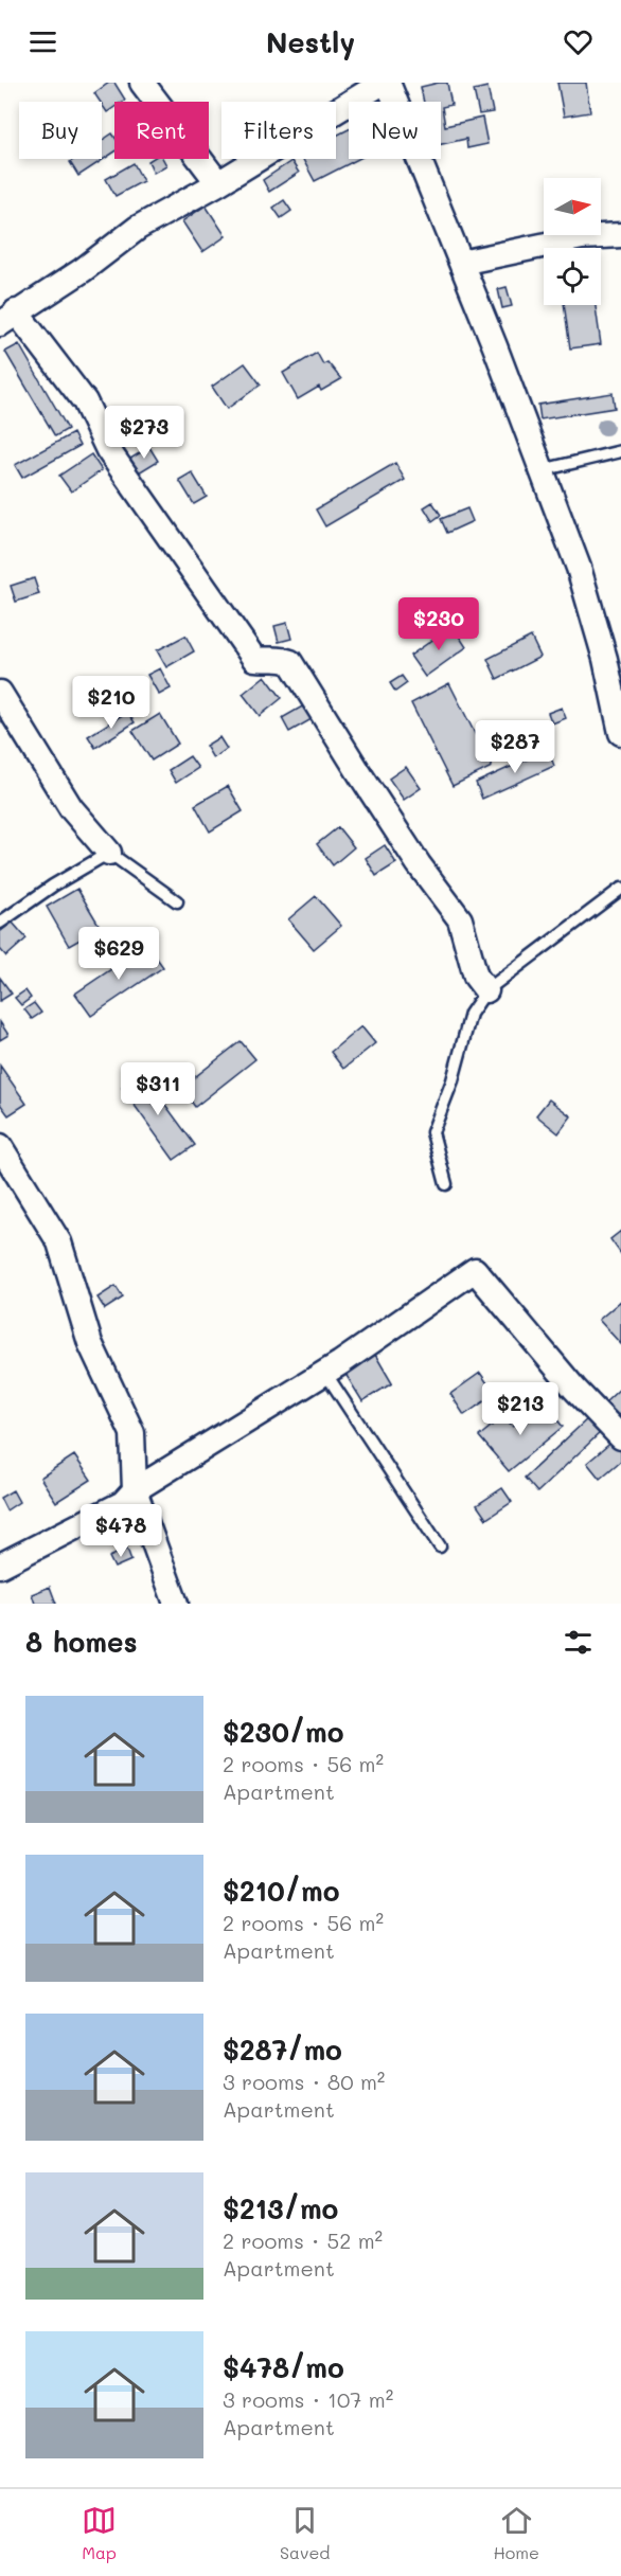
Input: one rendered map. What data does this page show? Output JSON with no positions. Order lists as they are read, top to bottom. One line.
{"north":"right","page":{"header":"Nestly","chip":["Buy","Rent","Filters","New"],"price":["$273","$230","$210","$287","$629","$311","$213","$478"],"heading":"8 homes","list":[{"name":"$230/mo","note":"2 rooms · 56 m² · Apartment"},{"name":"$210/mo","note":"2 rooms · 56 m² · Apartment"},{"name":"$287/mo","note":"3 rooms · 80 m² · Apartment"},{"name":"$213/mo","note":"2 rooms · 52 m² · Apartment"},{"name":"$478/mo","note":"3 rooms · 107 m² · Apartment"}],"tabs":["Map","Saved","Home"]}}
